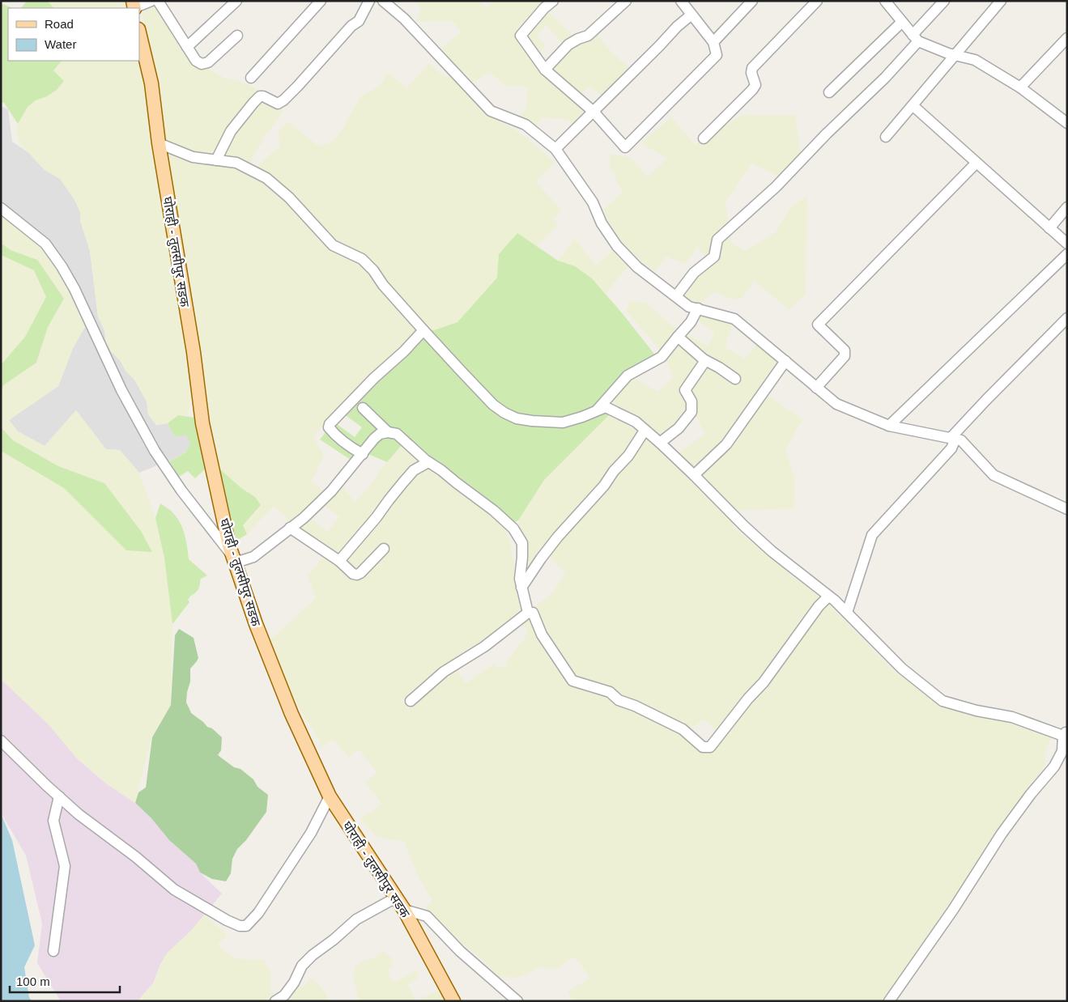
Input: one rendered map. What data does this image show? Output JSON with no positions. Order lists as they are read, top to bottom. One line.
{"streets":{"main road":["घोराही - तुलसीपुर सडक"]},"legend":["Road","Water"],"scale_bar":"100 m"}
